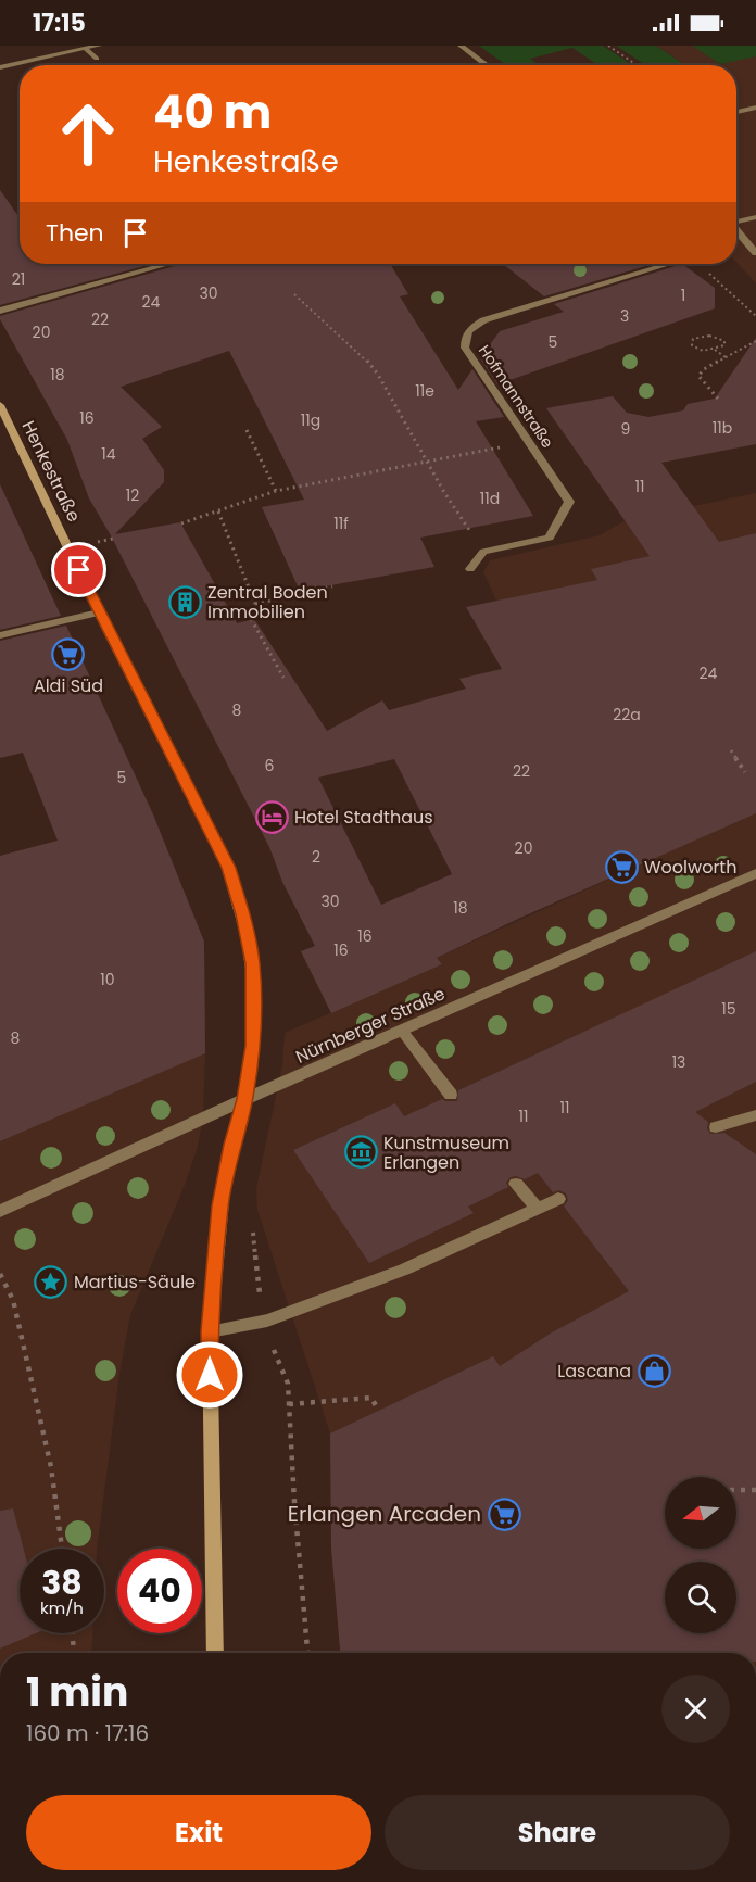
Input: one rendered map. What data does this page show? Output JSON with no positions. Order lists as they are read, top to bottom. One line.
{"streets":{"street":["Hofmannstraße","Henkestraße","Nürnberger Straße"]},"crossings":[["Henkestraße","Nürnberger Straße"]],"places":{"building":["Zentral Boden Immobilien"],"supermarket":["Aldi Süd","Woolworth","Erlangen Arcaden"],"hotel":["Hotel Stadthaus"],"museum":["Kunstmuseum Erlangen"],"place":["Martius-Säule"],"shop":["Lascana"]},"house_numbers":["21","30","1","24","3","22","20","5","18","11e","16","11g","11b","9","14","11","12","11d","11f","24","8","22a","6","22","5","20","2","30","18","16","16","10","15","8","13","11","11"],"north":"left","page":{"status":"17:15","turn":["40 m","Henkestraße"],"then":"Then","speed":"38 km/h","limit":"40","heading":["1 min","160 m · 17:16"],"buttons":["Exit","Share"]}}
